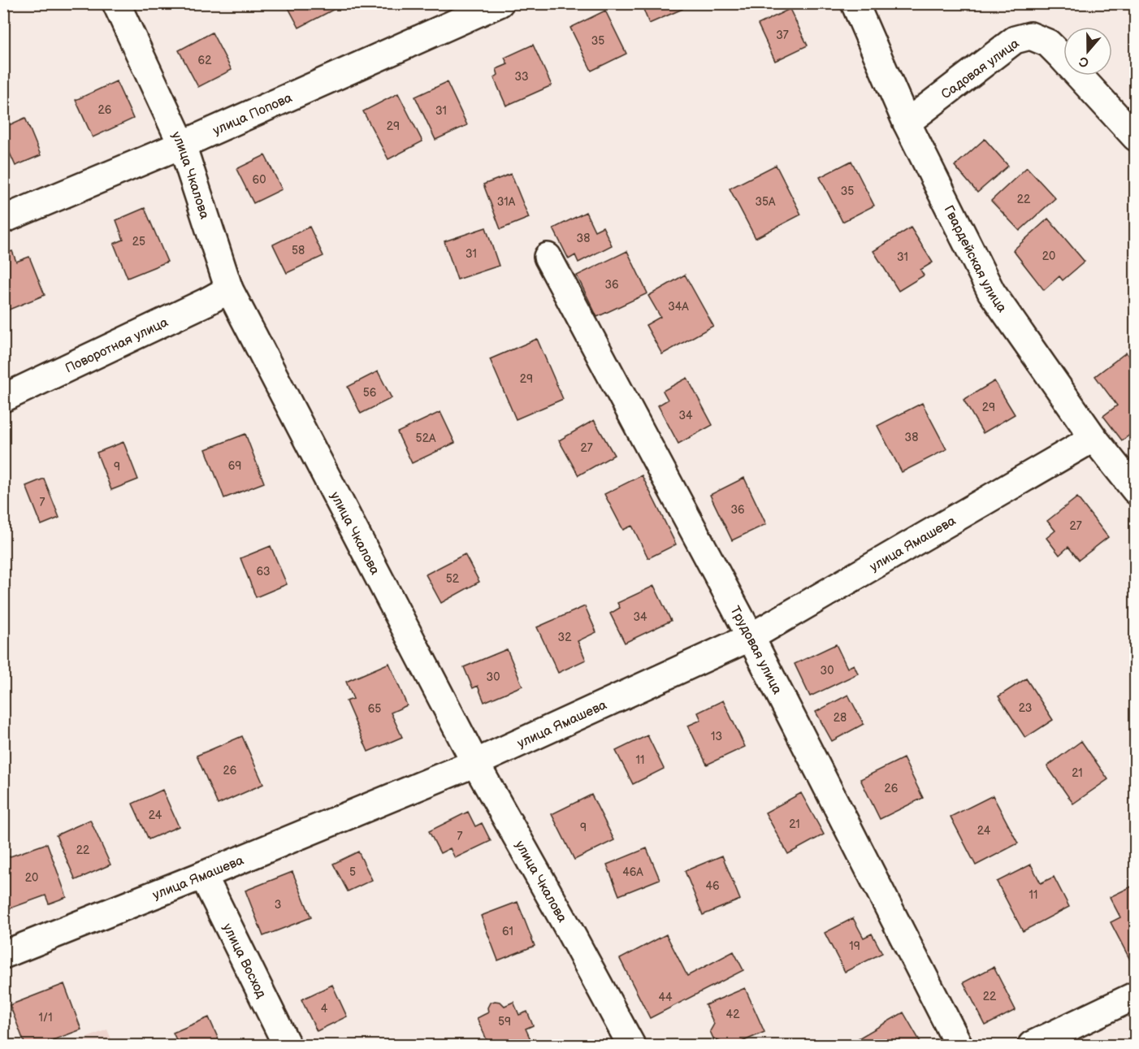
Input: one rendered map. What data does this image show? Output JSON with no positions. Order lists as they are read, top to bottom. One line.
{"streets":{"street":["Садовая улица","улица Попова","улица Чкалова","Гвардейская улица","Поворотная улица","улица Ямашева","Трудовая улица","улица Восход"]},"crossings":[["Садовая улица","Гвардейская улица"],["улица Попова","улица Чкалова"],["улица Чкалова","Поворотная улица"],["улица Чкалова","улица Ямашева"],["Гвардейская улица","улица Ямашева"],["улица Ямашева","Трудовая улица"],["улица Ямашева","улица Восход"]],"house_numbers":["37","35","62","33","26","31","29","60","35","22","31А","35А","38","25","58","31","20","31","36","34А","29","56","29","34","38","52А","27","69","9","7","36","27","63","52","34","32","30","30","23","65","28","13","11","26","21","26","24","21","9","24","7","22","5","46А","20","46","11","3","61","19","22","44","4","42","1/1","59"],"north":"bottom"}
